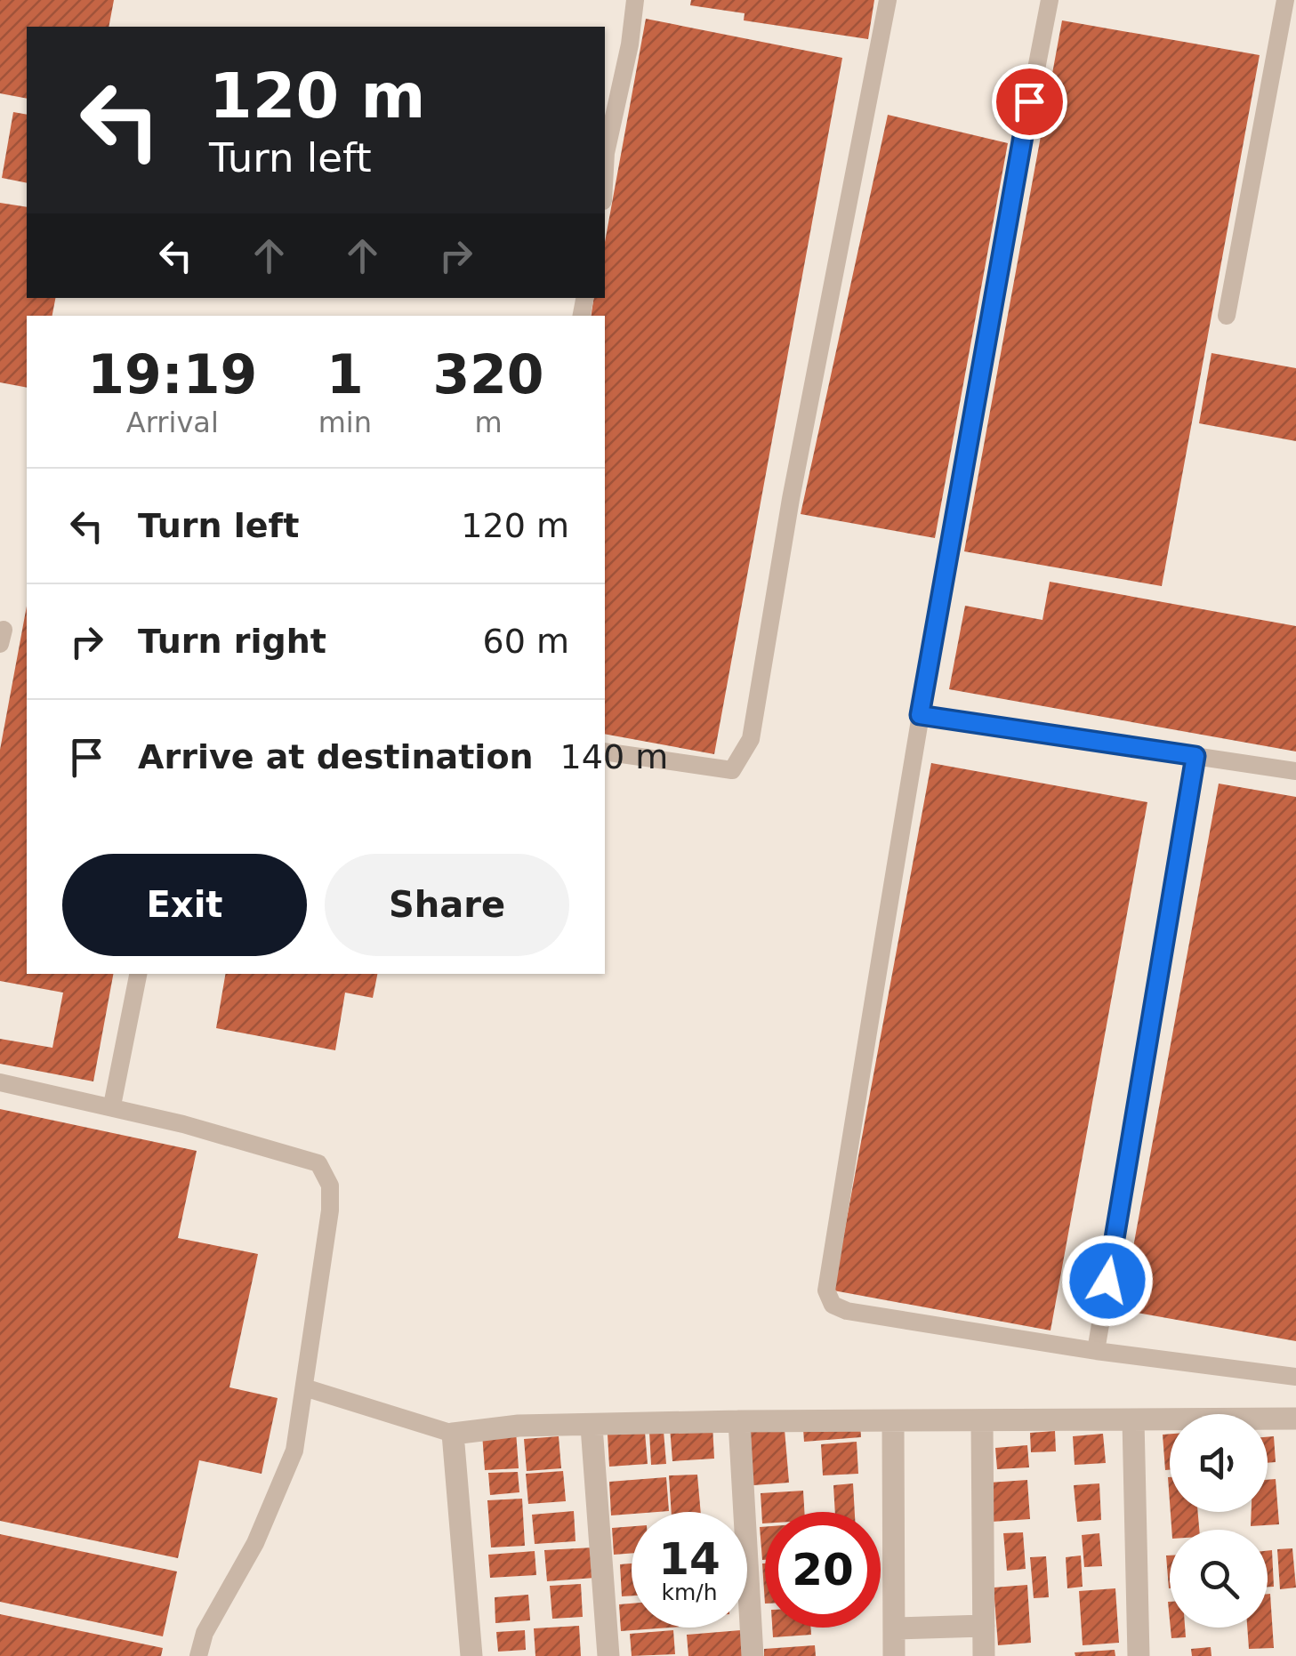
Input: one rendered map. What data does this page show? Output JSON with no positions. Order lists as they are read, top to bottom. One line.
{"page":{"turn":["120 m","Turn left"],"eta":["19:19","Arrival","1","min","320","m"],"list":[{"name":"Turn left","value":"120 m"},{"name":"Turn right","value":"60 m"},{"name":"Arrive at destination","value":"140 m"}],"buttons":["Exit","Share"],"speed":"14 km/h","limit":"20"}}
